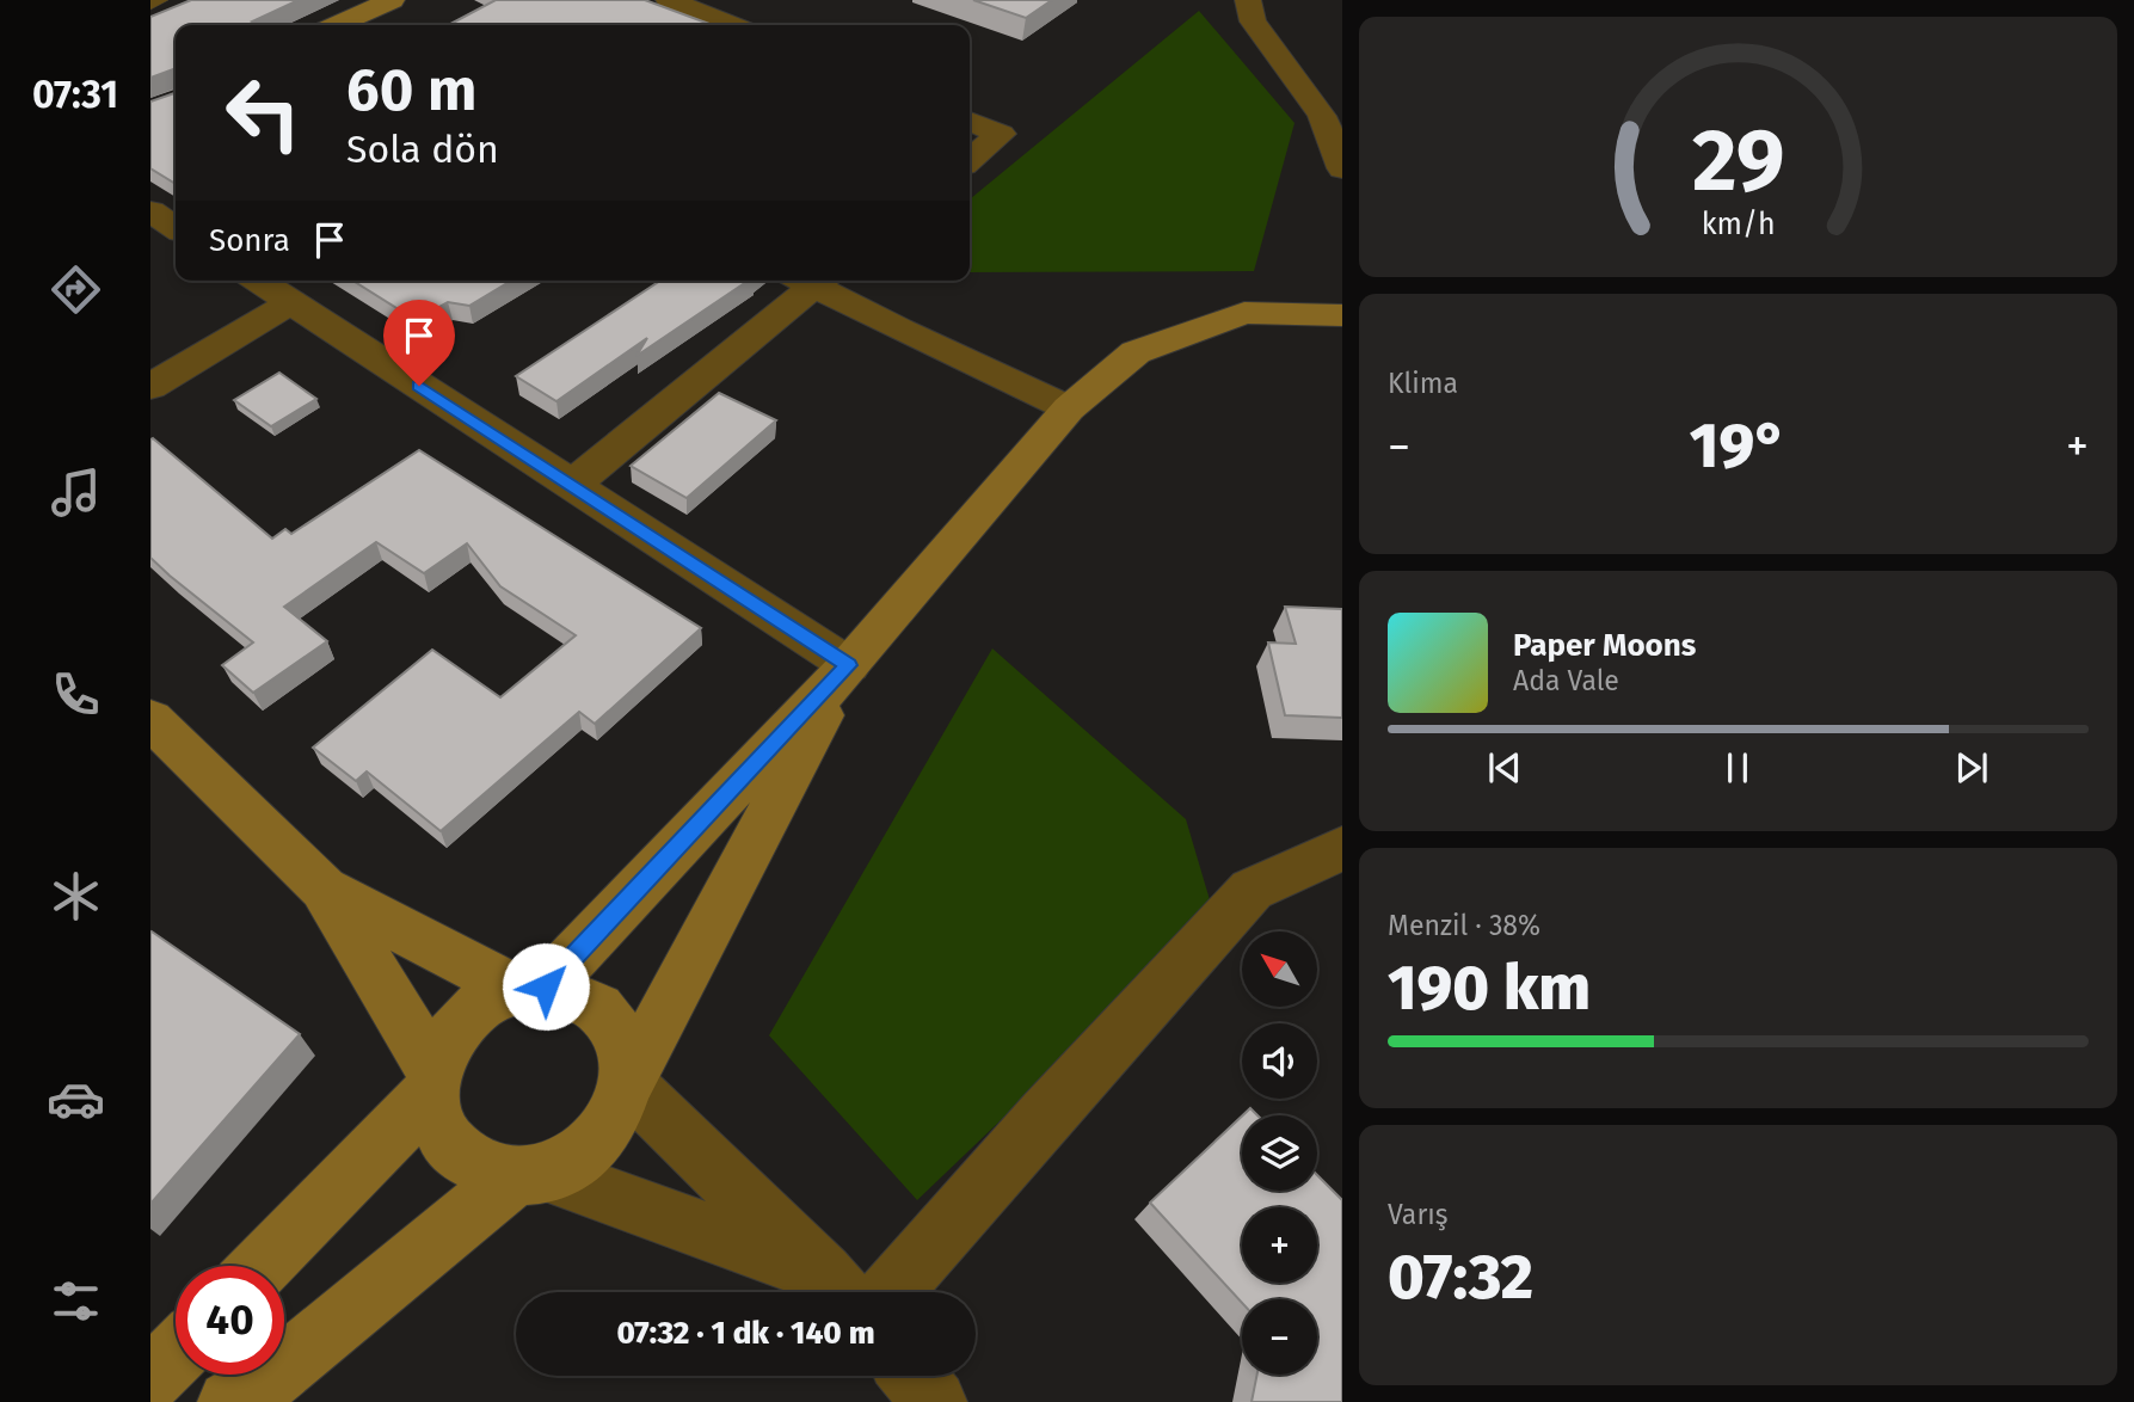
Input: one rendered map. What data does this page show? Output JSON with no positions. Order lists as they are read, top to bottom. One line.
{"north":"top left","page":{"tabs":"07:31","turn":["60 m","Sola dön"],"then":"Sonra","tile":["Klima",["Menzil · 38%","190 km"],["Varış","07:32"]],"heat":["−","19°","+"],"song":["Paper Moons","Ada Vale"],"map_buttons":["+","−"],"limit":"40","trip":"07:32 · 1 dk · 140 m","gauge":["29","km/h"]}}
